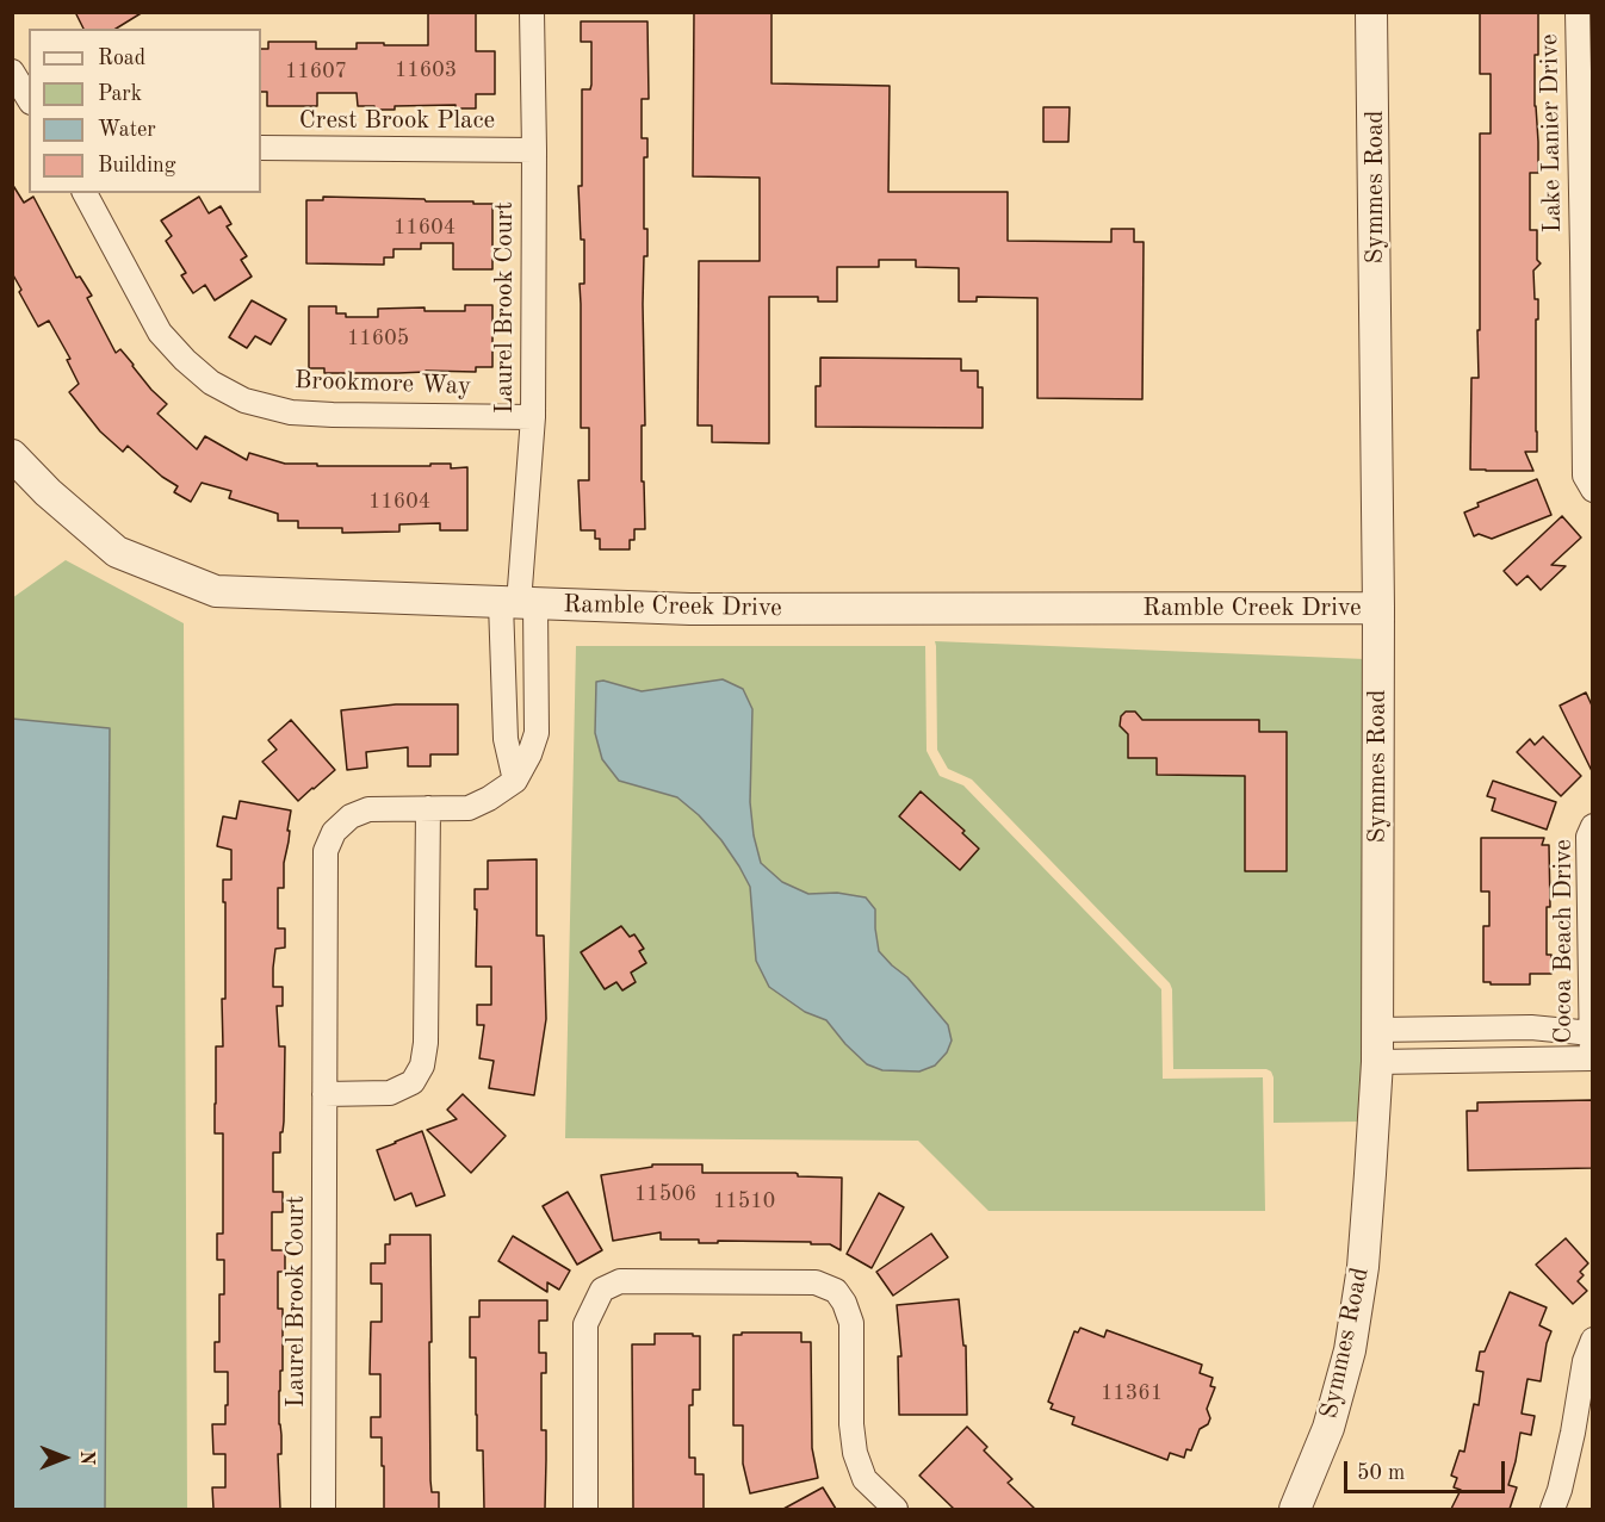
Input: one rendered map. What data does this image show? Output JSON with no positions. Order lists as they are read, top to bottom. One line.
{"streets":{"street":["Crest Brook Place","Lake Lanier Drive","Symmes Road","Laurel Brook Court","Brookmore Way","Ramble Creek Drive","Cocoa Beach Drive"]},"crossings":[["Crest Brook Place","Laurel Brook Court"],["Symmes Road","Ramble Creek Drive"],["Laurel Brook Court","Brookmore Way"],["Laurel Brook Court","Ramble Creek Drive"]],"house_numbers":["11603","11607","11604","11605","11604","11506","11510","11361"],"legend":["Road","Park","Water","Building"],"scale_bar":"50 m","north":"right"}
